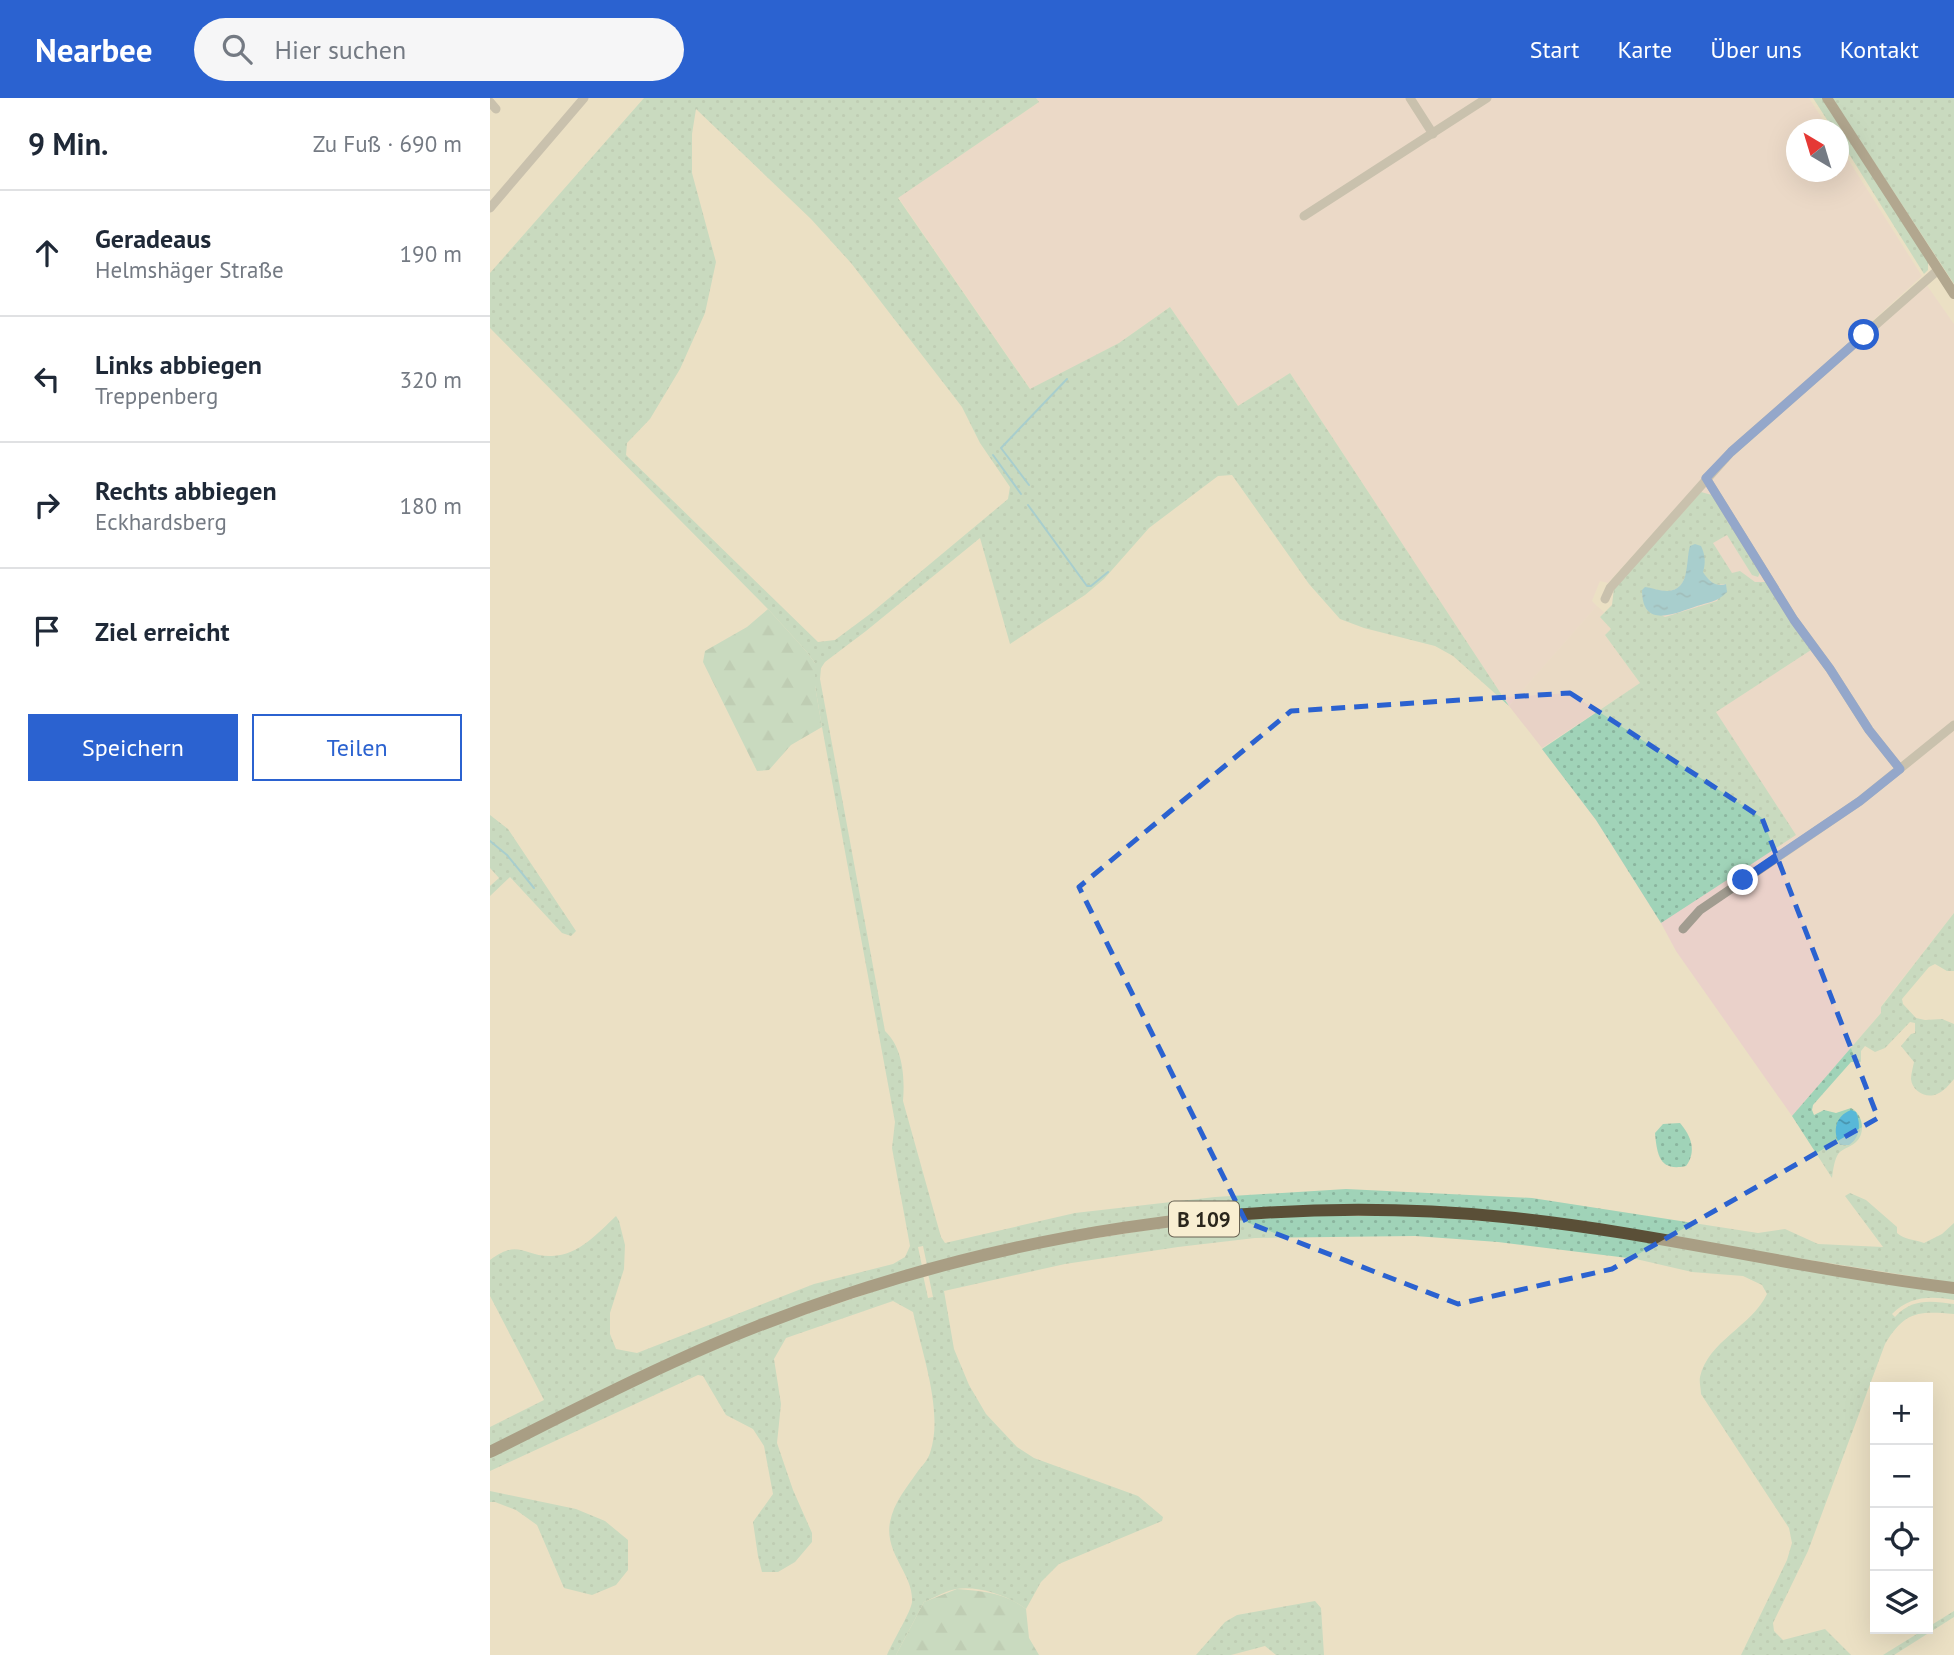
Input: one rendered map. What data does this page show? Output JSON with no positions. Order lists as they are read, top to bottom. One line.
{"streets":{"highway":["B 109"]},"north":"top left","page":{"header":"Nearbee","search":"Hier suchen","nav":["Start","Karte","Über uns","Kontakt"],"heading":["9 Min.","Zu Fuß · 690 m"],"list":[["Geradeaus","Helmshäger Straße","190 m"],["Links abbiegen","Treppenberg","320 m"],["Rechts abbiegen","Eckhardsberg","180 m"],"Ziel erreicht"],"buttons":["Speichern","Teilen"],"map_buttons":["+","−"]}}
